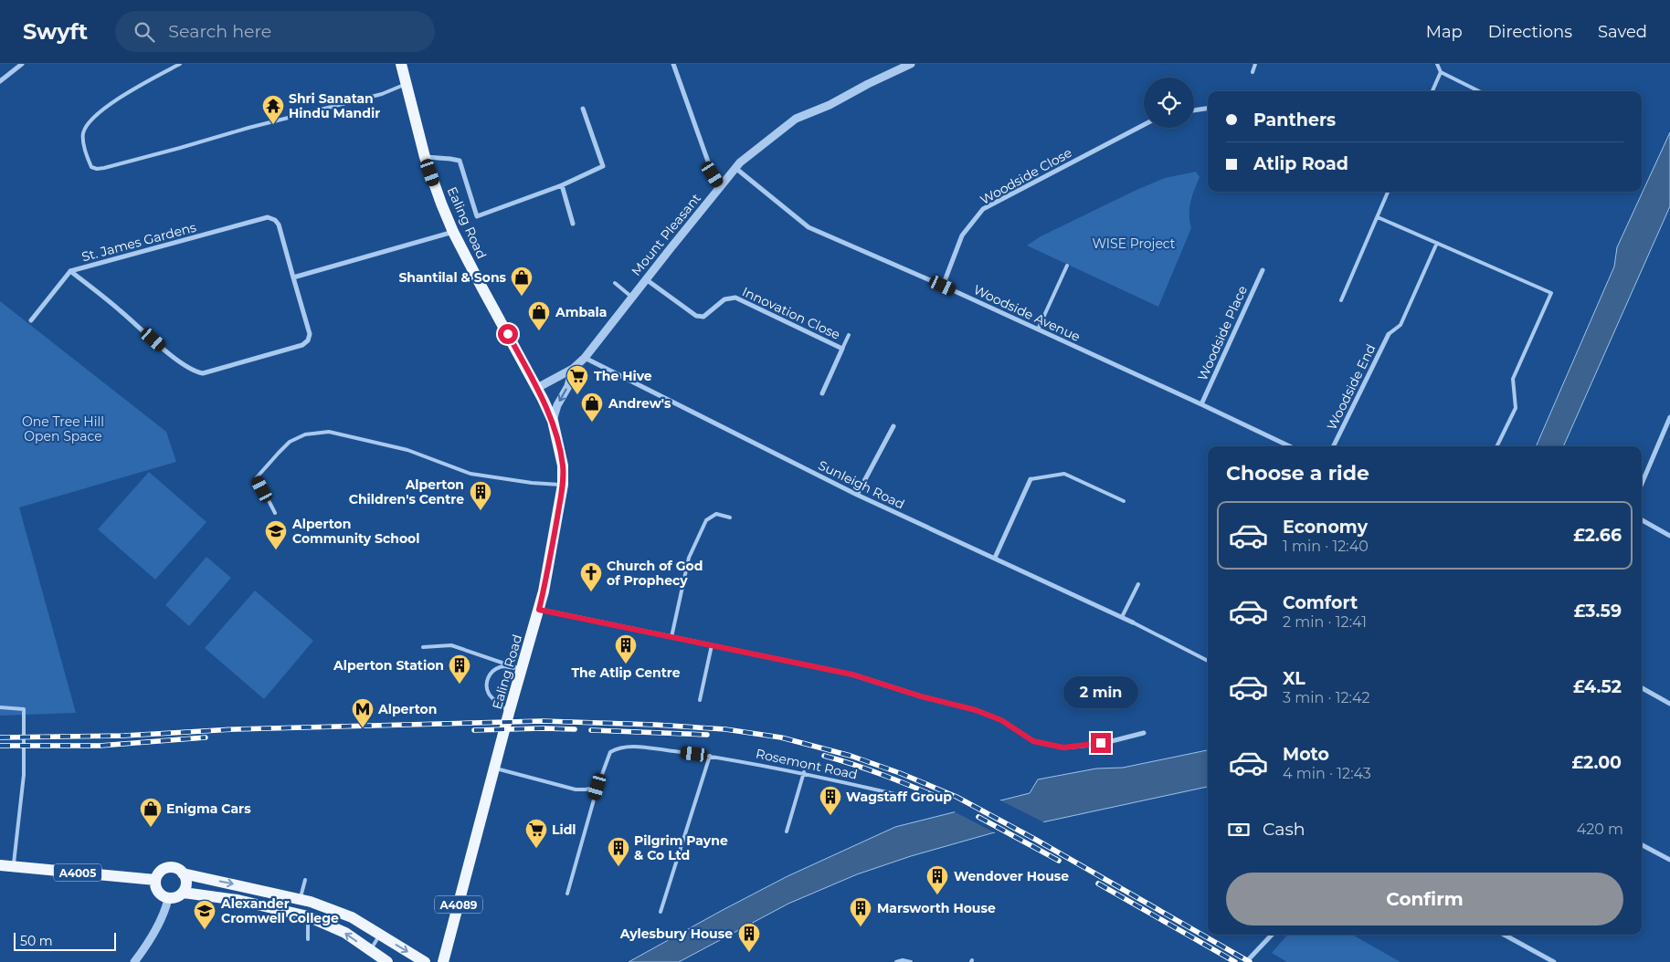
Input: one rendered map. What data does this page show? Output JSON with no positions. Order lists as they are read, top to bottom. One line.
{"streets":{"main road":["Ealing Road","A4005","A4089"],"street":["Woodside Close","Mount Pleasant","St. James Gardens","Innovation Close","Woodside Avenue","Woodside Place","Woodside End","Sunleigh Road"],"lane":["Rosemont Road"]},"crossings":[["Woodside Close","Woodside Avenue"],["Ealing Road","Mount Pleasant"],["Mount Pleasant","Innovation Close"],["Mount Pleasant","Woodside Avenue"],["Mount Pleasant","Sunleigh Road"],["Woodside Avenue","Woodside Place"]],"parks":["WISE Project","One Tree Hill Open Space"],"places":{"temple":["Shri Sanatan Hindu Mandir"],"shop":["Shantilal & Sons","Ambala","Andrew's","Enigma Cars"],"supermarket":["The Hive","Lidl"],"building":["Alperton Children's Centre","The Atlip Centre","Alperton Station","Wagstaff Group","Pilgrim Payne & Co Ltd","Wendover House","Marsworth House","Aylesbury House"],"school or university":["Alperton Community School","Alexander Cromwell College"],"church":["Church of God of Prophecy"],"metro station":["Alperton"]},"scale_bar":"50 m","page":{"header":"Swyft","search":"Search here","nav":["Map","Directions","Saved"],"banner":["Panthers","Atlip Road"],"heading":"Choose a ride","list":[{"name":"Economy","note":"1 min · 12:40","value":"£2.66"},{"name":"Comfort","note":"2 min · 12:41","value":"£3.59"},{"name":"XL","note":"3 min · 12:42","value":"£4.52"},{"name":"Moto","note":"4 min · 12:43","value":"£2.00"}],"bubble":"2 min","pay":["Cash","420 m"],"buttons":"Confirm","scale":"50 m"}}
